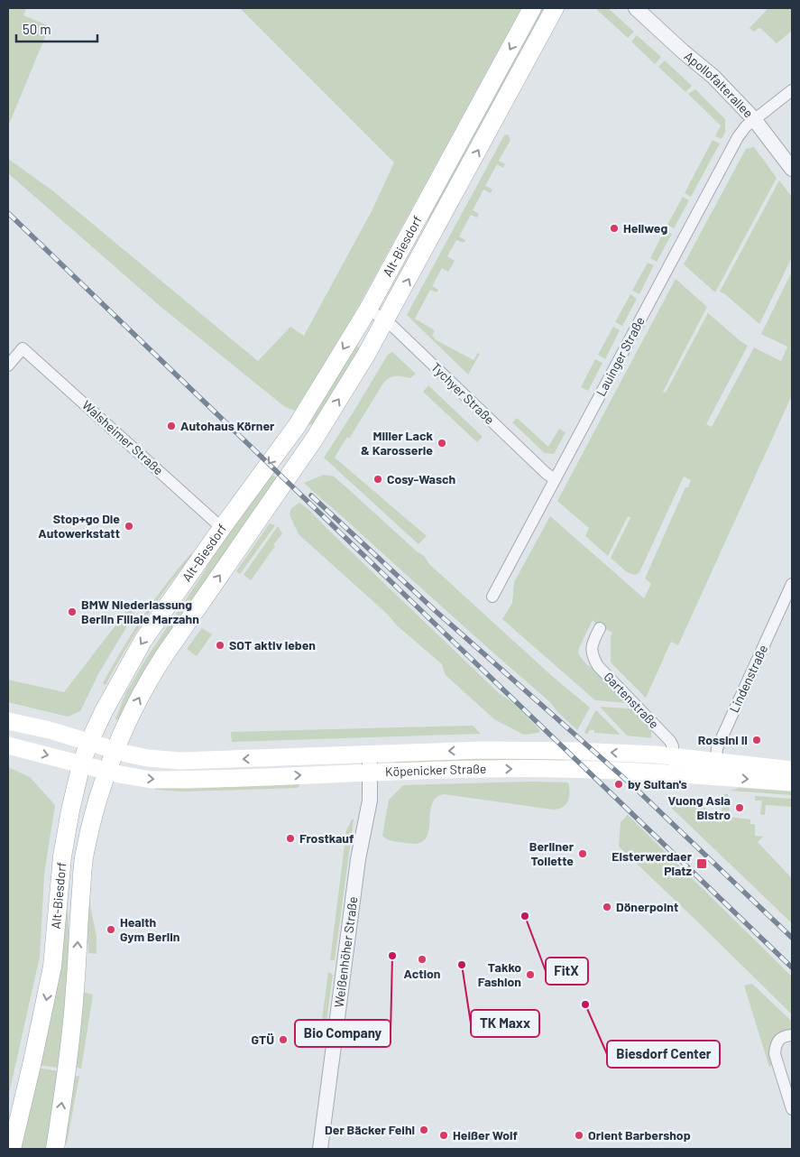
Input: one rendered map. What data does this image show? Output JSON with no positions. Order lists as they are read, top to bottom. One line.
{"streets":{"main road":["Alt-Biesdorf","Köpenicker Straße"],"street":["Apollofalterallee","Lauinger Straße","Tychyer Straße","Walsheimer Straße","Lindenstraße","Gartenstraße","Weißenhöher Straße"]},"crossings":[["Apollofalterallee","Lauinger Straße"],["Alt-Biesdorf","Tychyer Straße"],["Alt-Biesdorf","Walsheimer Straße"],["Alt-Biesdorf","Köpenicker Straße"],["Lauinger Straße","Tychyer Straße"],["Lindenstraße","Köpenicker Straße"],["Gartenstraße","Köpenicker Straße"],["Köpenicker Straße","Weißenhöher Straße"]],"places":{"other":["Hellweg","Autohaus Körner","Miller Lack & Karosserie","Cosy-Wasch","Stop+go Die Autowerkstatt","BMW Niederlassung Berlin Filiale Marzahn","SOT aktiv leben","Rossini II","by Sultan's","Vuong Asia Bistro","Frostkauf","Berliner Toilette","Dönerpoint","FitX","Health Gym Berlin","Bio Company","Action","TK Maxx","Takko Fashion","Biesdorf Center","GTÜ","Der Bäcker Feihl","Heißer Wolf","Orient Barbershop"],"transit":["Elsterwerdaer Platz"]},"scale_bar":"50 m"}
